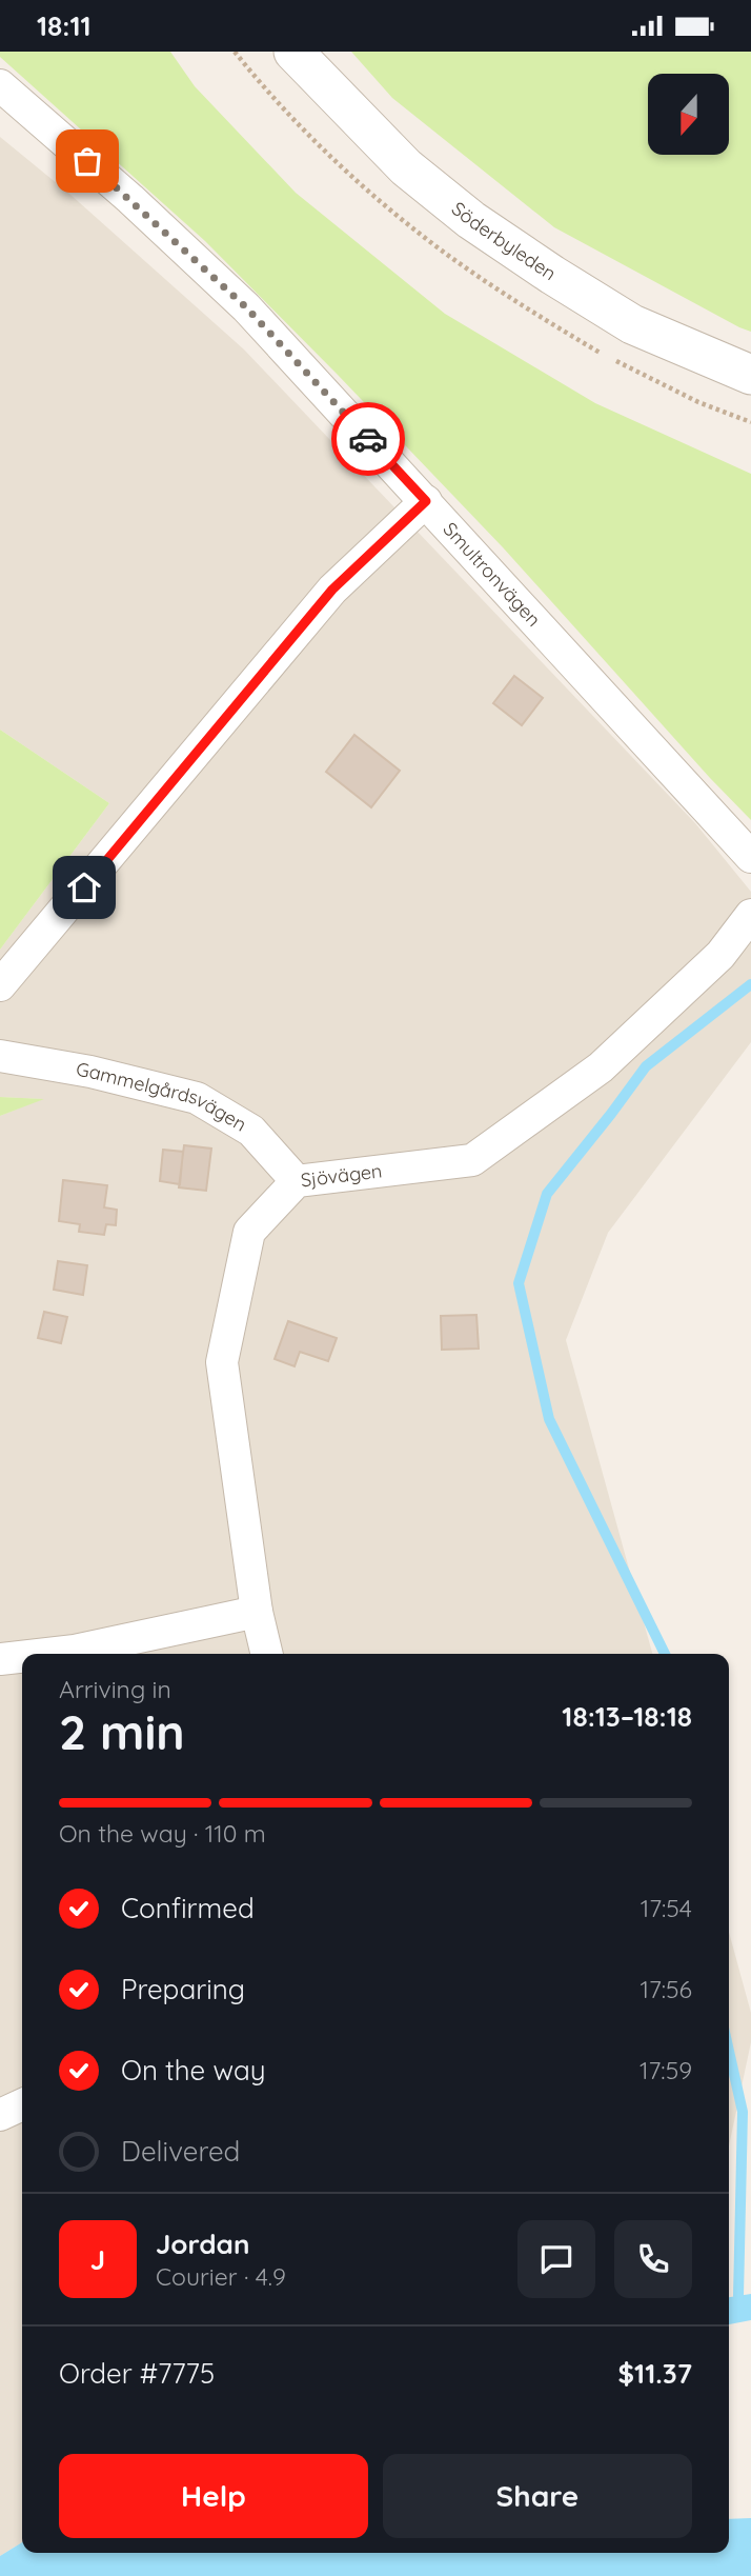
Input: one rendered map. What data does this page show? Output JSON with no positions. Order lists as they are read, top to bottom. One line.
{"streets":{"street":["Söderbyleden","Smultronvägen","Gammelgårdsvägen","Sjövägen"]},"crossings":[["Gammelgårdsvägen","Sjövägen"]],"north":"bottom","page":{"status":"18:11","heading":["2 min","Arriving in","18:13–18:18"],"panel":["Jordan","Courier · 4.9","Order #7775","$11.37"],"bar":"On the way · 110 m","list":[["Confirmed","17:54"],["Preparing","17:56"],["On the way","17:59"],"Delivered"],"round":"J","buttons":["Help","Share"]}}
